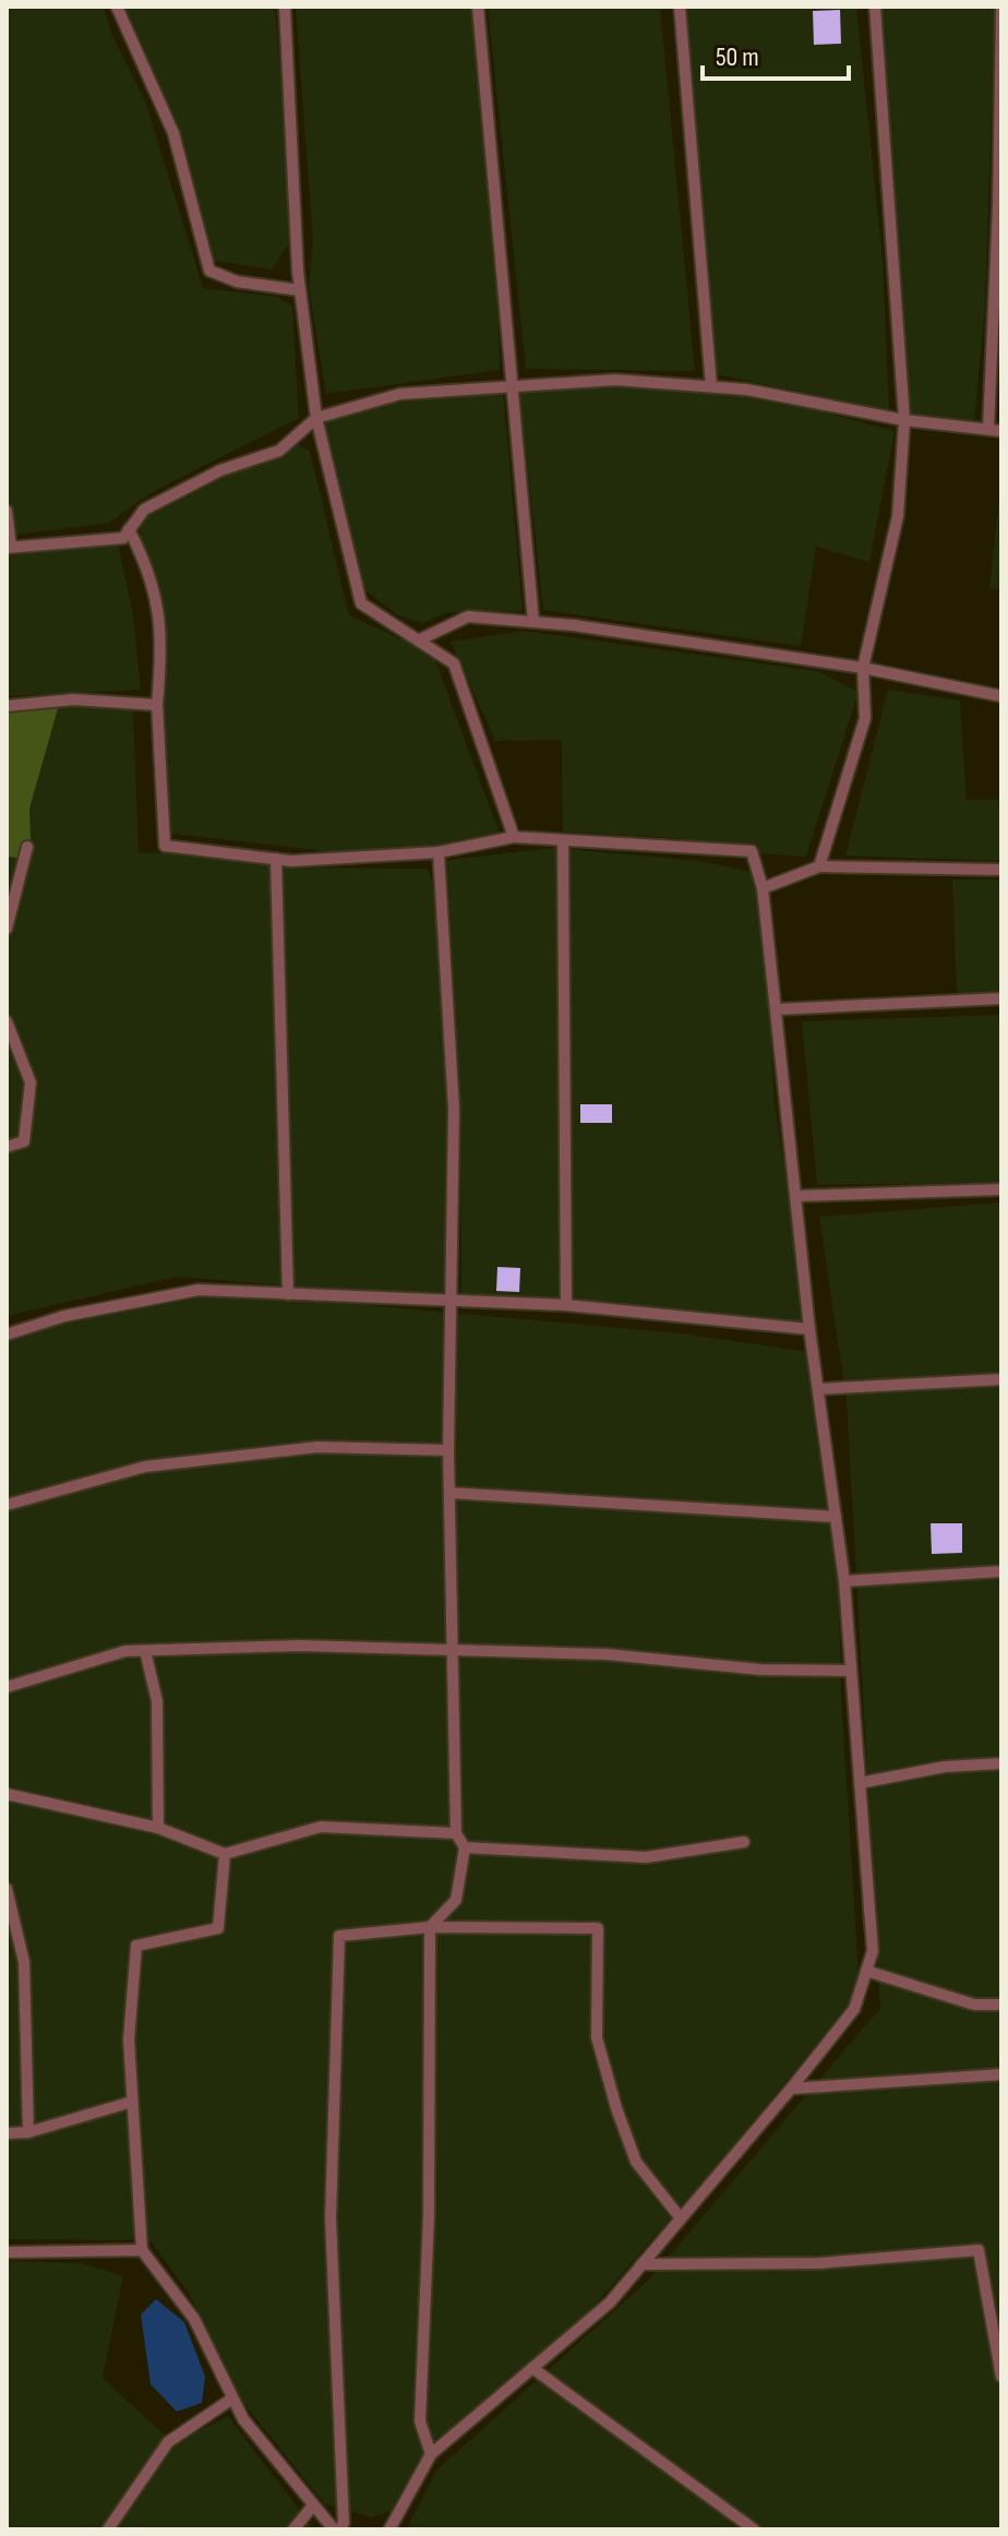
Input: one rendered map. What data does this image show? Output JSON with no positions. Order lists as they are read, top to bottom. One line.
{"scale_bar":"50 m"}
